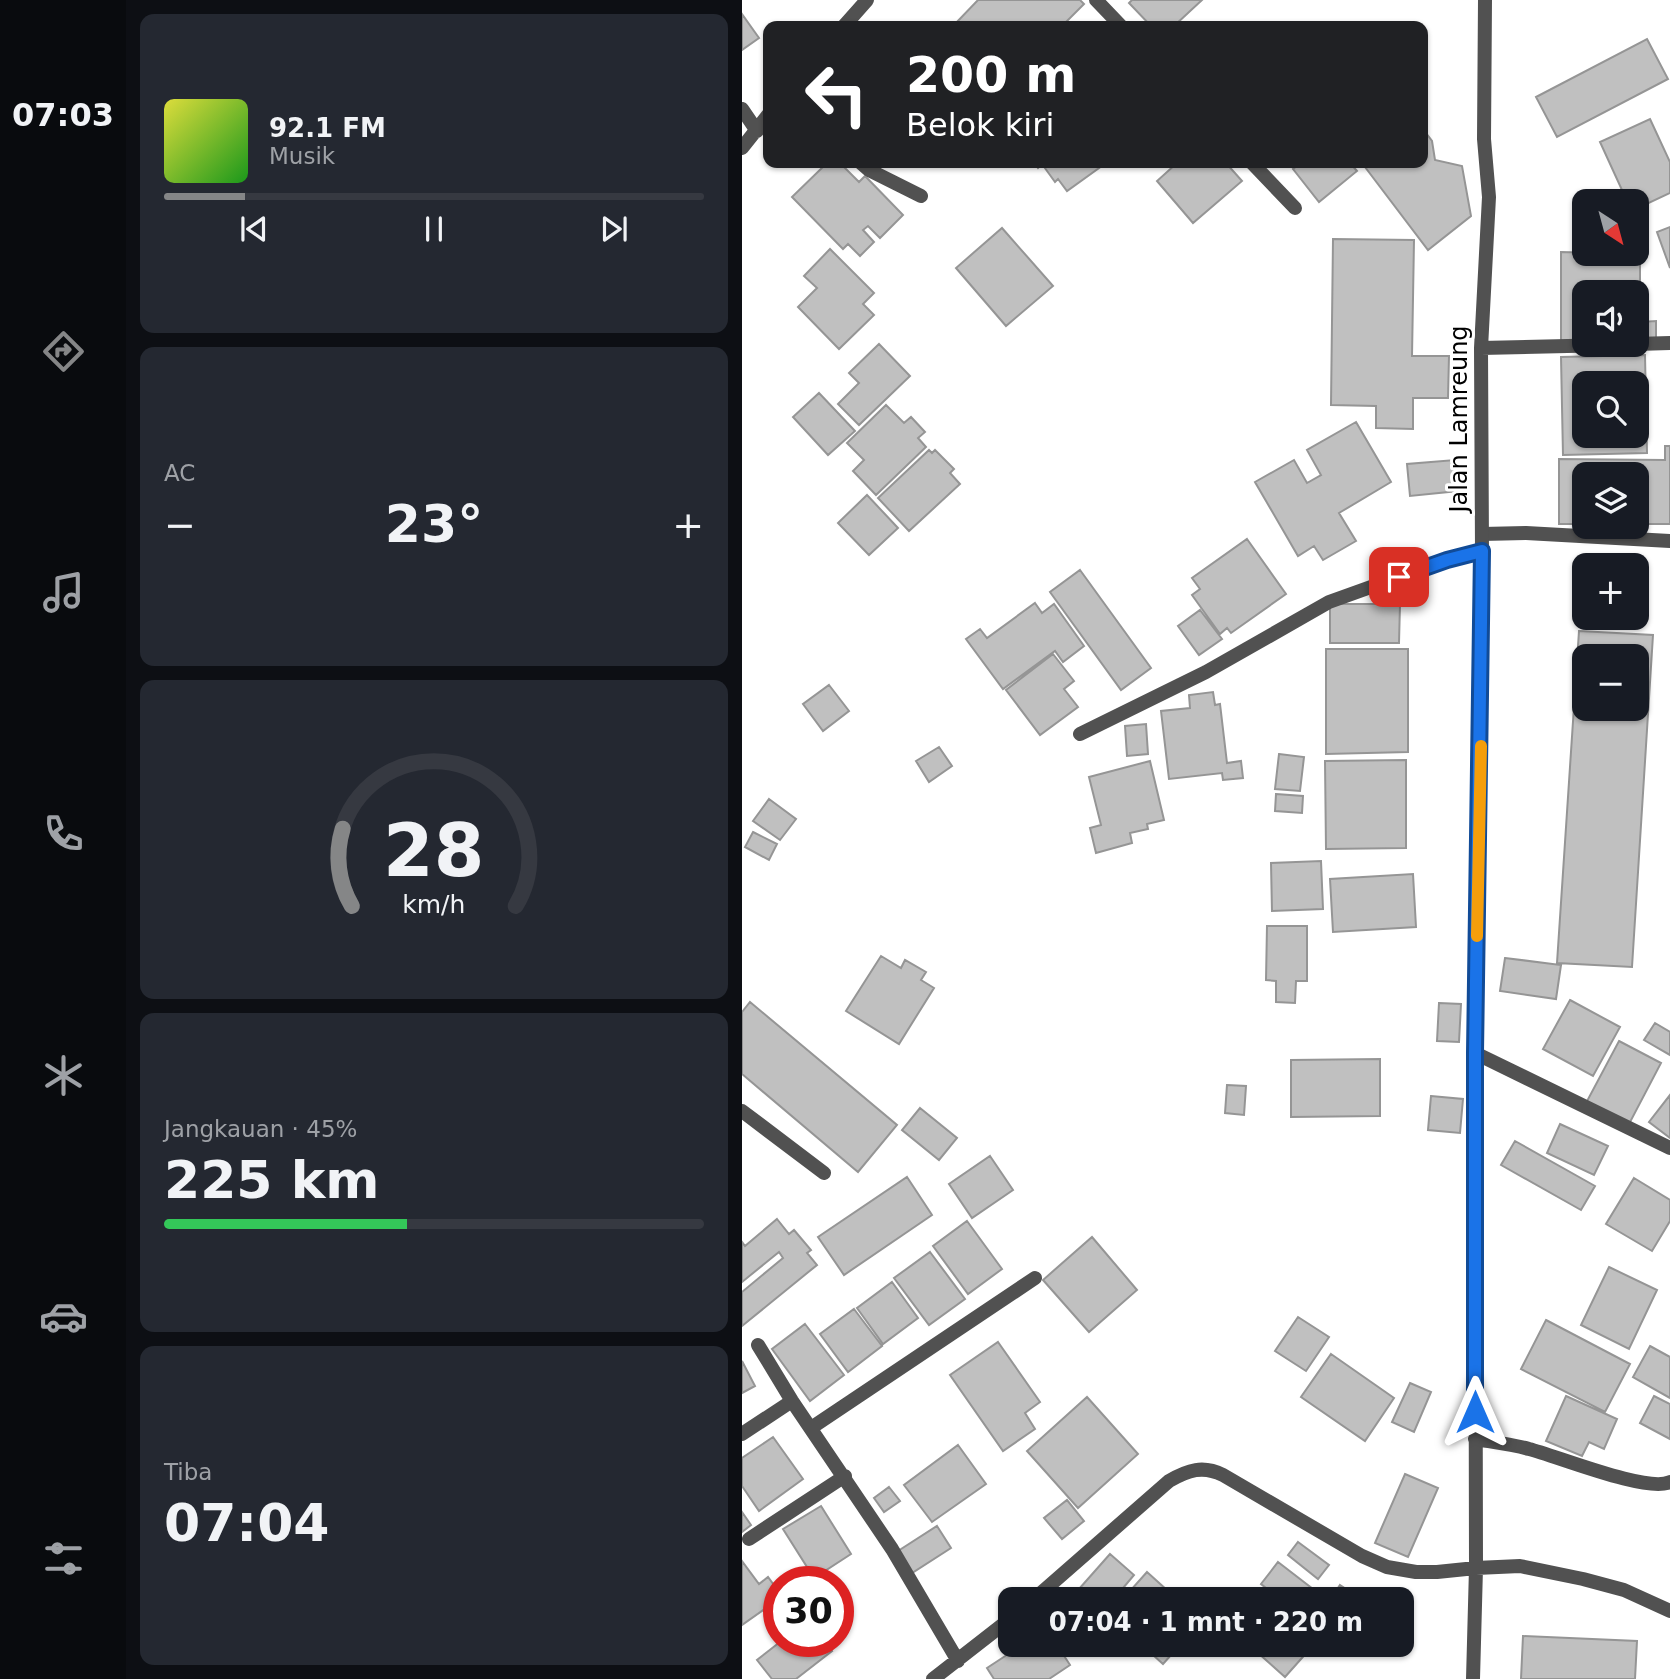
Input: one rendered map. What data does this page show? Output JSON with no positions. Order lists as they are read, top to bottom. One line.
{"streets":{"street":["Jalan Lamreung"]},"north":"bottom right","page":{"tabs":"07:03","turn":["200 m","Belok kiri"],"song":["92.1 FM","Musik"],"map_buttons":["+","−"],"tile":["AC",["Jangkauan · 45%","225 km"],["Tiba","07:04"]],"heat":["−","23°","+"],"limit":"30","trip":"07:04 · 1 mnt · 220 m","gauge":["28","km/h"]}}
